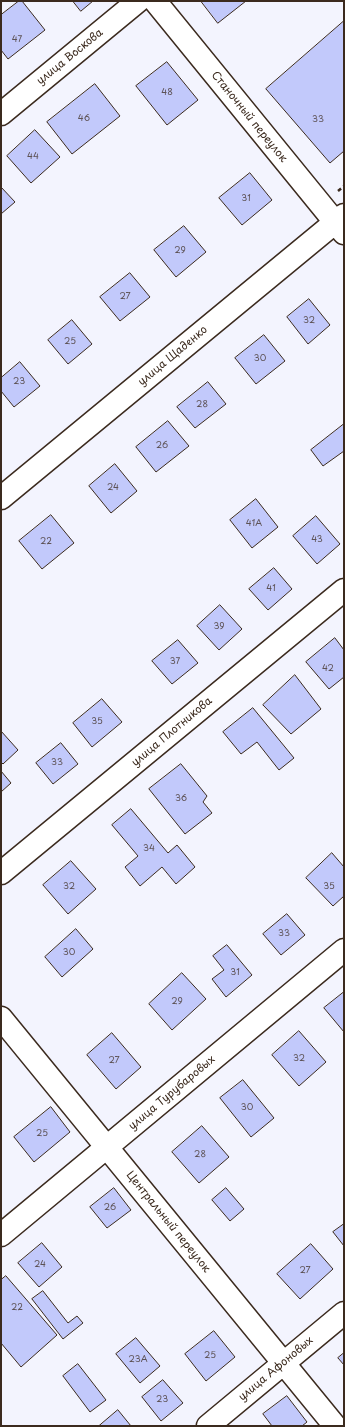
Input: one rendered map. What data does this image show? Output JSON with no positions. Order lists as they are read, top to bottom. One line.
{"streets":{"street":["улица Воскова","Станочный переулок","улица Щаденко","улица Плотникова","улица Турубаровых","Центральный переулок","улица Афоновых"]},"crossings":[["Станочный переулок","улица Щаденко"],["улица Турубаровых","Центральный переулок"],["Центральный переулок","улица Афоновых"]],"house_numbers":["47","48","46","33","44","31","29","27","32","25","30","23","28","26","24","41А","43","22","41","39","37","42","35","33","36","34","32","35","33","30","31","29","32","27","30","25","28","26","24","27","22","25","23А","23"]}
